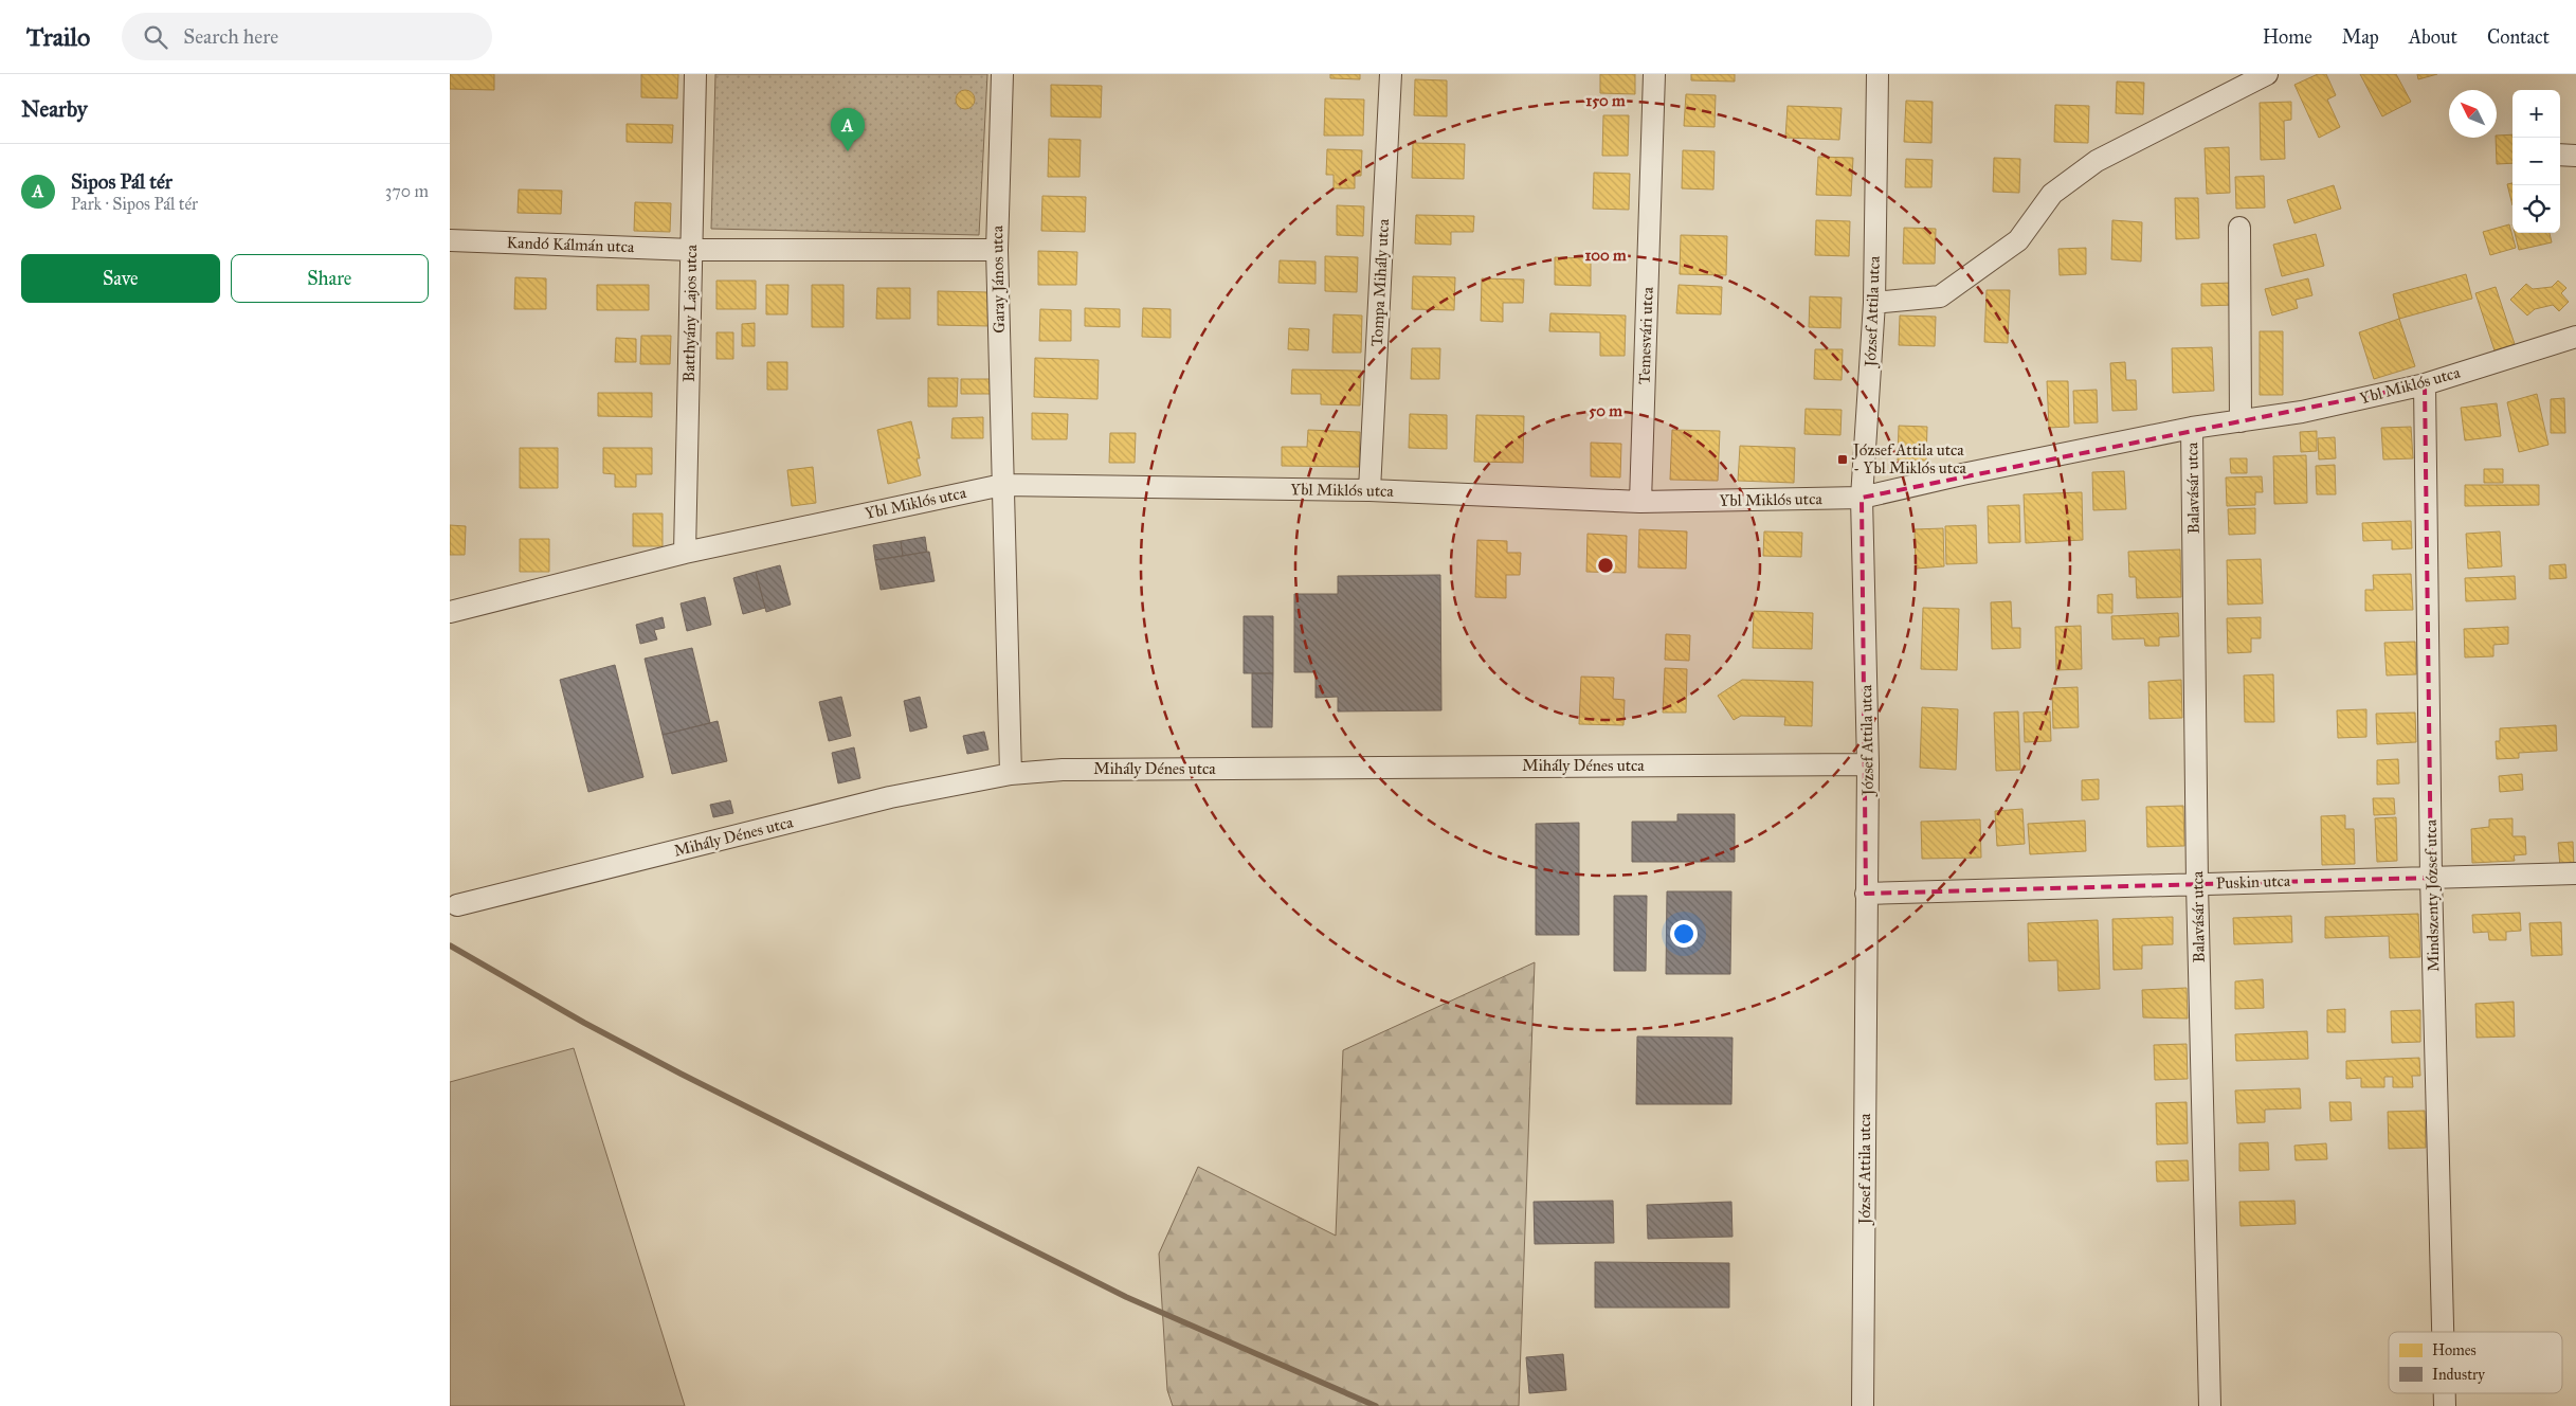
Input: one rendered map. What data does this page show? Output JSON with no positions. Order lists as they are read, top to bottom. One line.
{"streets":{"street":["Kandó Kálmán utca","Garay János utca","Tompa Mihály utca","József Attila utca","Batthyány Lajos utca","Temesvári utca","Ybl Miklós utca","Balavásár utca","Mihály Dénes utca","Puskin utca","Mindszenty József utca"]},"crossings":[["Kandó Kálmán utca","Garay János utca"],["Kandó Kálmán utca","Batthyány Lajos utca"],["Garay János utca","Ybl Miklós utca"],["Garay János utca","Mihály Dénes utca"],["Tompa Mihály utca","Ybl Miklós utca"],["József Attila utca","Ybl Miklós utca"],["József Attila utca","Mihály Dénes utca"],["József Attila utca","Puskin utca"],["Batthyány Lajos utca","Ybl Miklós utca"],["Temesvári utca","Ybl Miklós utca"],["Ybl Miklós utca","Balavásár utca"],["Ybl Miklós utca","Mindszenty József utca"],["Balavásár utca","Puskin utca"],["Puskin utca","Mindszenty József utca"]],"places":{"transit":["József Attila utca - Ybl Miklós utca"]},"legend":["Homes","Industry"],"north":"top left","page":{"header":"Trailo","search":"Search here","nav":["Home","Map","About","Contact"],"heading":"Nearby","map_buttons":["+","−"],"pins":"A","list":[{"mark":"A","name":"Sipos Pál tér","note":"Park · Sipos Pál tér","value":"370 m"}],"buttons":["Save","Share"]},"rings":["150 m","100 m","50 m"]}
